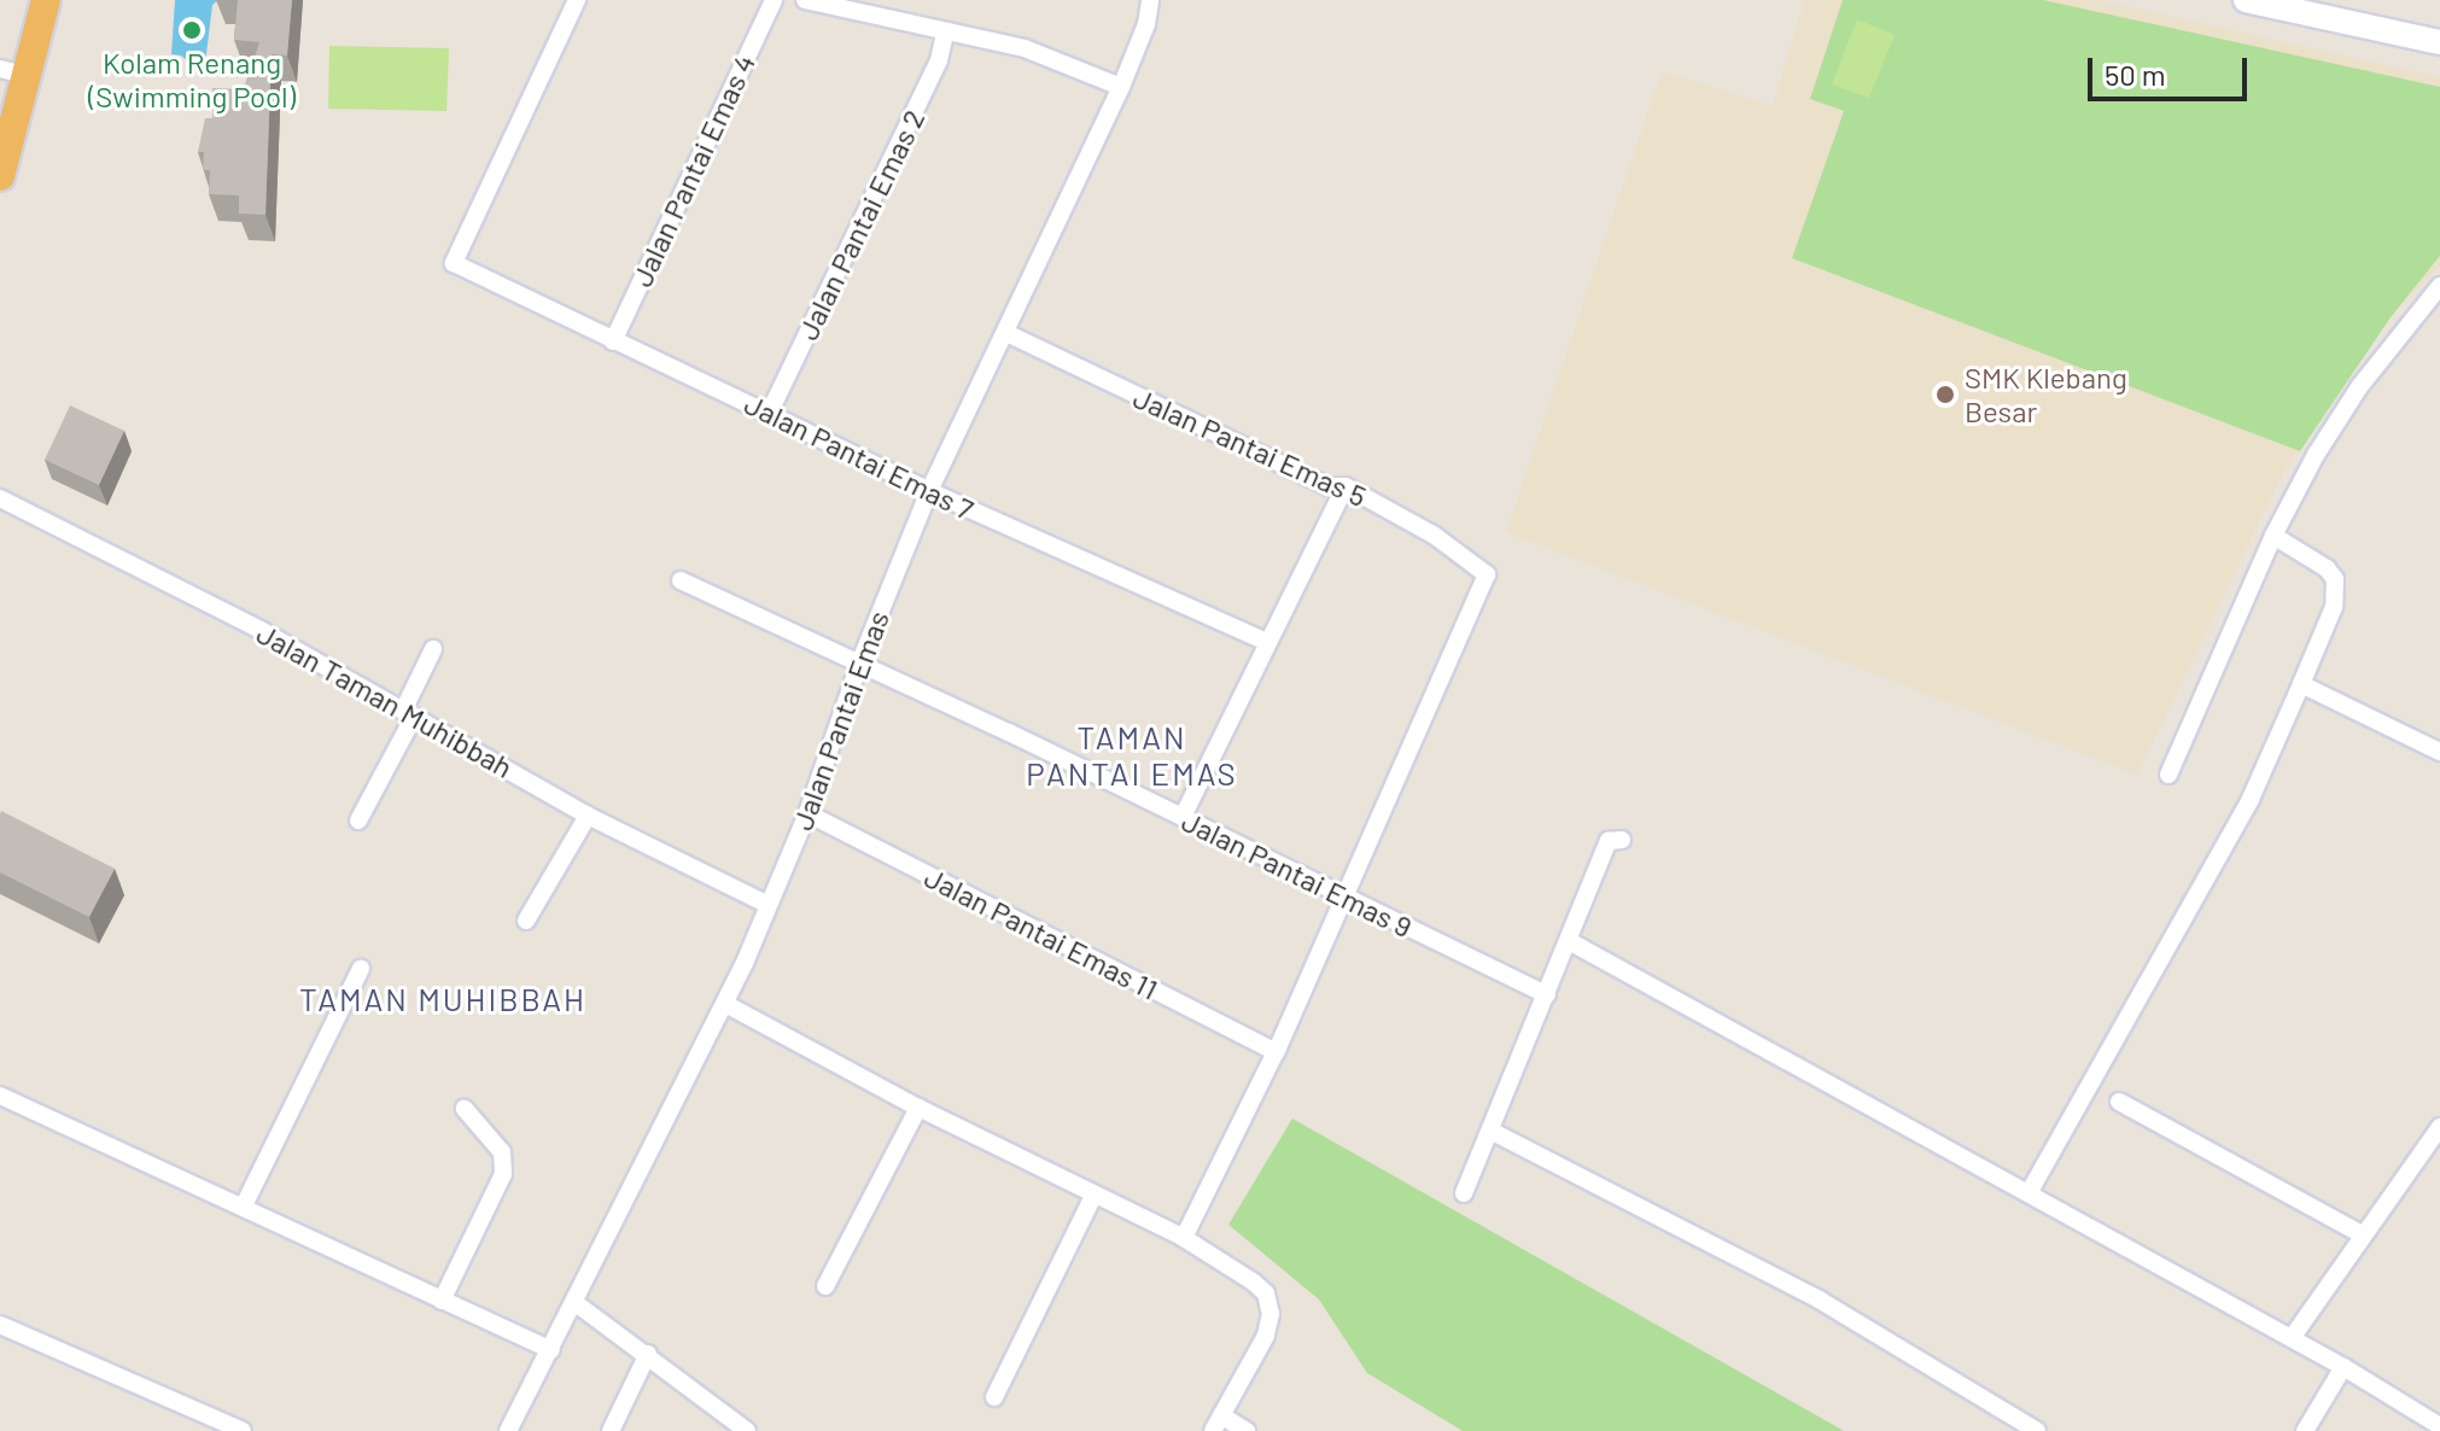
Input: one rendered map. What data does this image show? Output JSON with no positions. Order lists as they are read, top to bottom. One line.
{"streets":{"street":["Jalan Pantai Emas 4","Jalan Pantai Emas 2","Jalan Pantai Emas 5","Jalan Pantai Emas 7","Jalan Taman Muhibbah","Jalan Pantai Emas","Jalan Pantai Emas 9","Jalan Pantai Emas 11"]},"crossings":[["Jalan Pantai Emas 4","Jalan Pantai Emas 7"],["Jalan Pantai Emas 2","Jalan Pantai Emas 7"],["Jalan Pantai Emas 5","Jalan Pantai Emas"],["Jalan Pantai Emas 5","Jalan Pantai Emas 9"],["Jalan Pantai Emas 7","Jalan Pantai Emas"],["Jalan Taman Muhibbah","Jalan Pantai Emas"],["Jalan Pantai Emas","Jalan Pantai Emas 9"],["Jalan Pantai Emas","Jalan Pantai Emas 11"]],"districts":["TAMAN PANTAI EMAS","TAMAN MUHIBBAH"],"places":["Kolam Renang (Swimming Pool)","SMK Klebang Besar"],"scale_bar":"50 m"}
